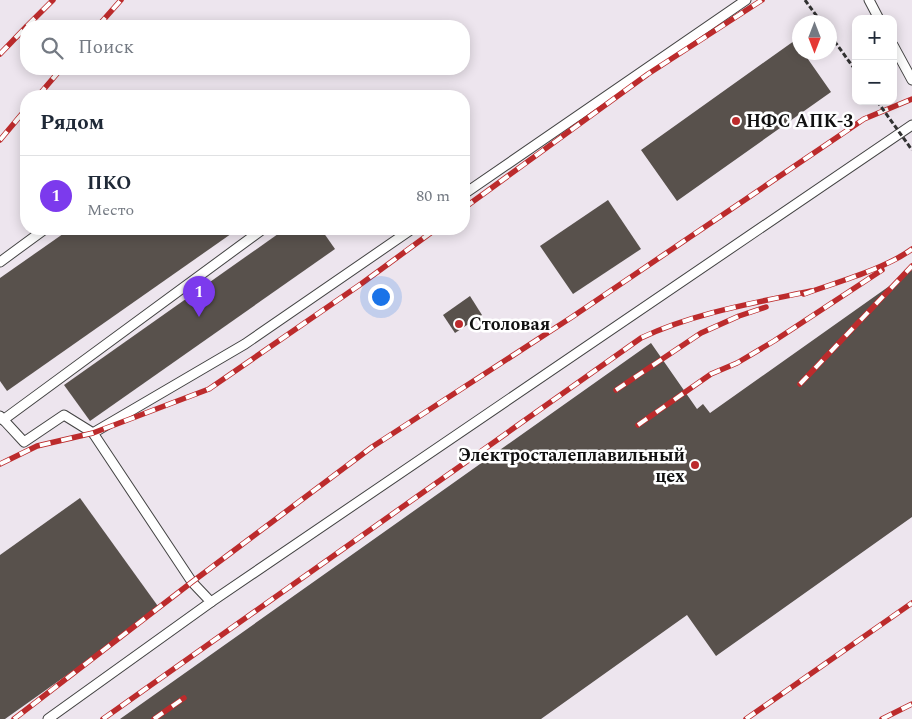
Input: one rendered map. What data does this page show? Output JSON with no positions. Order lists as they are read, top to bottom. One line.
{"places":["НФС АПК-3","Столовая","Электросталеплавильный цех"],"north":"bottom","page":{"map_buttons":["+","−"],"search":"Поиск","heading":"Рядом","list":[{"mark":"1","name":"ПКО","note":"Место","value":"80 m"}],"pins":"1"}}
